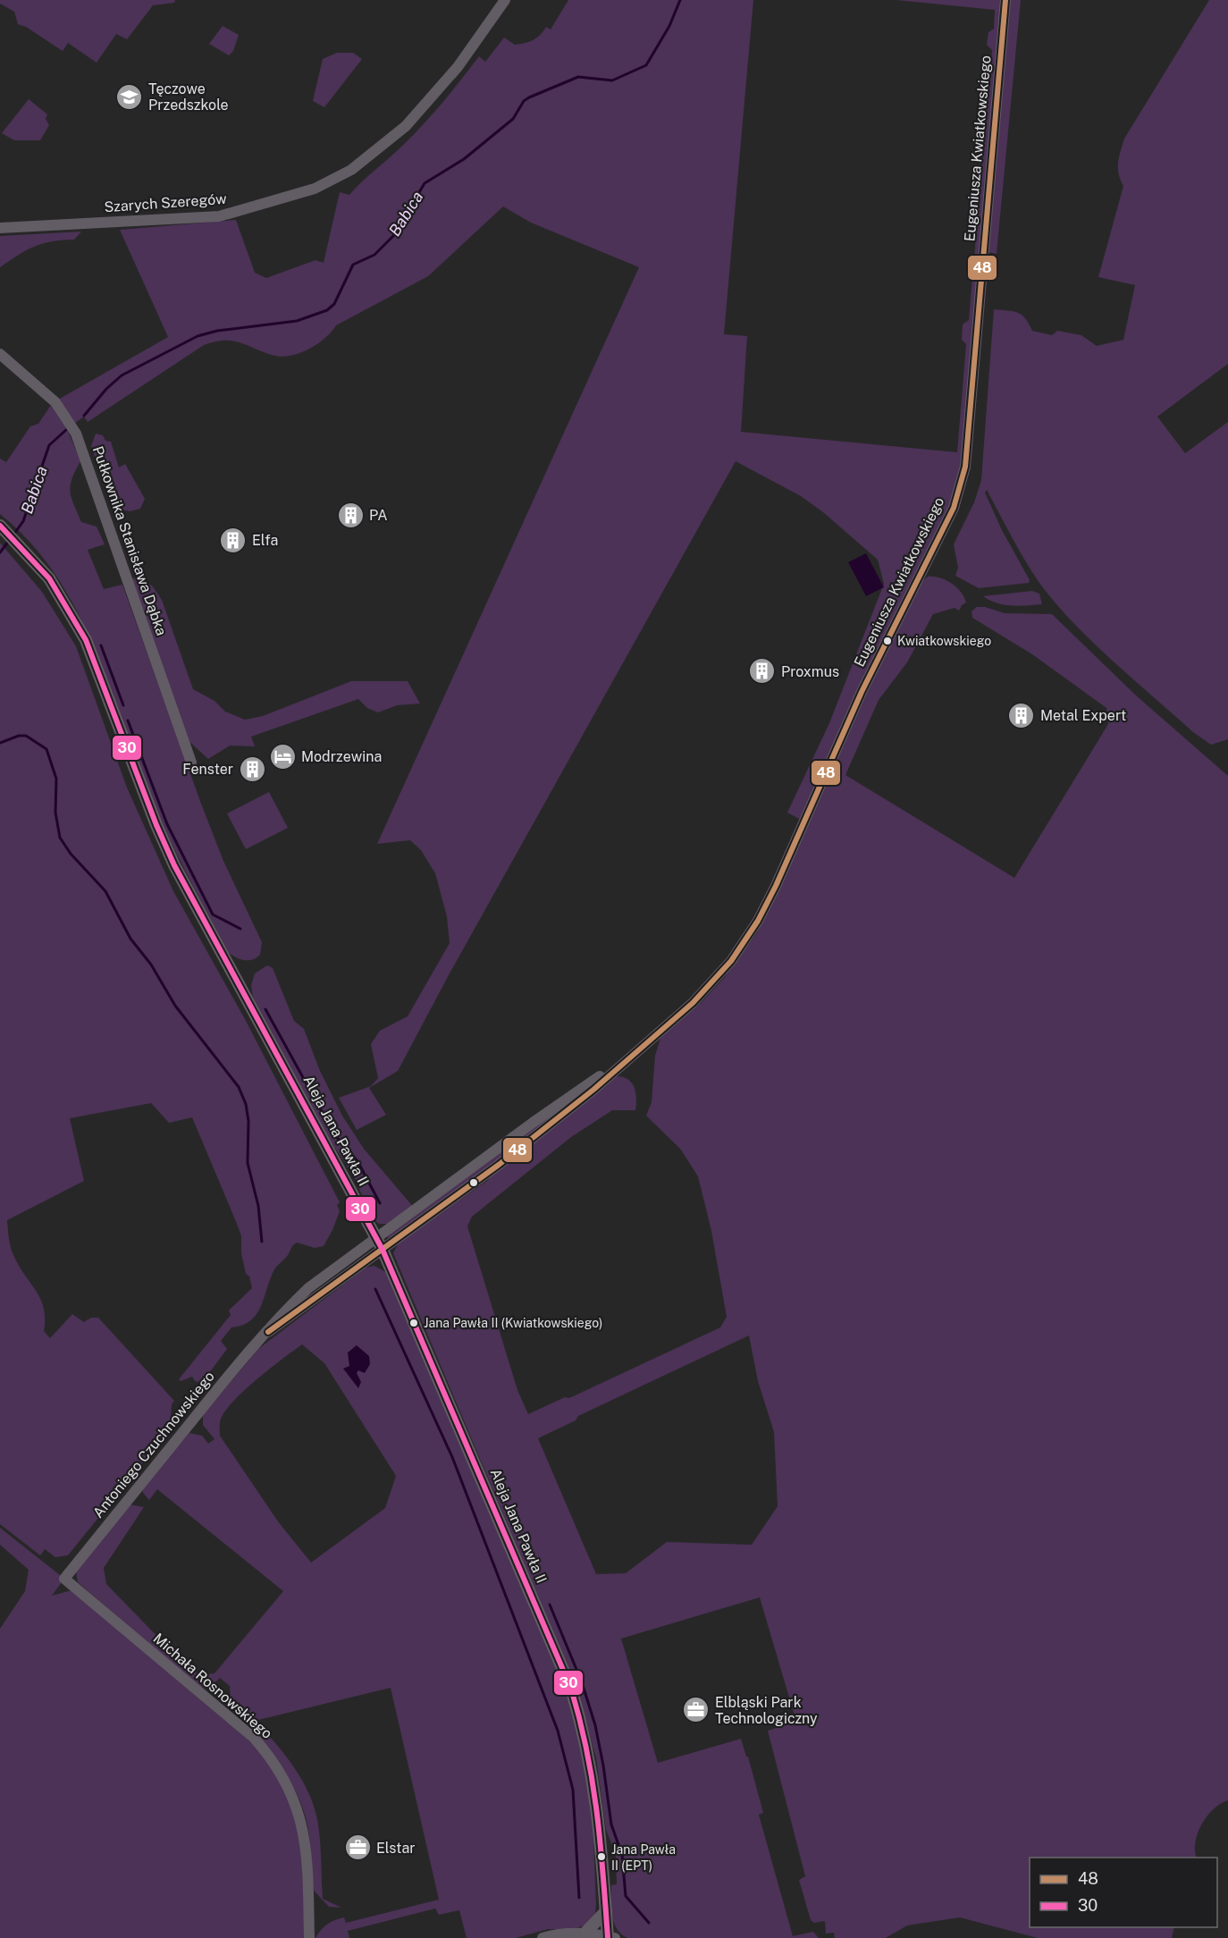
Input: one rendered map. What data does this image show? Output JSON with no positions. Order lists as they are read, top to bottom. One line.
{"streets":{"street":["Eugeniusza Kwiatkowskiego","Szarych Szeregów","Pułkownika Stanisława Dąbka","Aleja Jana Pawła II","Antoniego Czuchnowskiego","Michała Rosnowskiego"]},"crossings":[["Eugeniusza Kwiatkowskiego","Aleja Jana Pawła II"],["Eugeniusza Kwiatkowskiego","Antoniego Czuchnowskiego"],["Aleja Jana Pawła II","Antoniego Czuchnowskiego"],["Antoniego Czuchnowskiego","Michała Rosnowskiego"]],"water":["Babica"],"places":{"school or university":["Tęczowe Przedszkole"],"building":["PA","Elfa","Proxmus","Metal Expert","Fenster"],"other":["Kwiatkowskiego","Jana Pawła II (Kwiatkowskiego)","Jana Pawła II (EPT)"],"hotel":["Modrzewina"],"office":["Elbląski Park Technologiczny","Elstar"]},"lines":["transit line 48","transit line 30"],"legend":["48","30"]}
